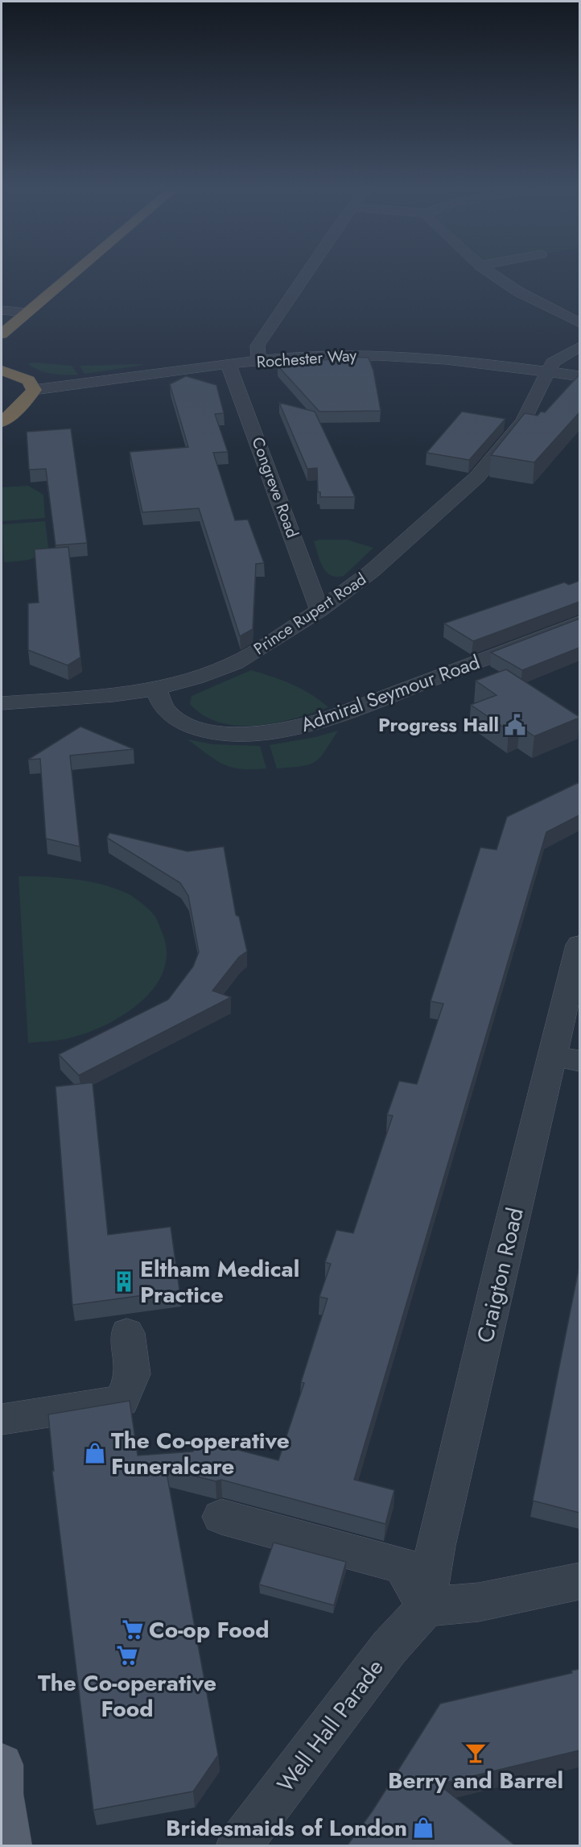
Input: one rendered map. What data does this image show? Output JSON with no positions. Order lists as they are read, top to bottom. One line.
{"streets":{"street":["Rochester Way","Congreve Road","Prince Rupert Road","Admiral Seymour Road","Craigton Road","Well Hall Parade"]},"crossings":[["Rochester Way","Congreve Road"],["Rochester Way","Prince Rupert Road"],["Congreve Road","Prince Rupert Road"],["Prince Rupert Road","Admiral Seymour Road"],["Craigton Road","Well Hall Parade"]],"places":{"public building":["Progress Hall"],"building":["Eltham Medical Practice"],"shop":["The Co-operative Funeralcare","Bridesmaids of London"],"supermarket":["Co-op Food","The Co-operative Food"],"bar":["Berry and Barrel"]}}
